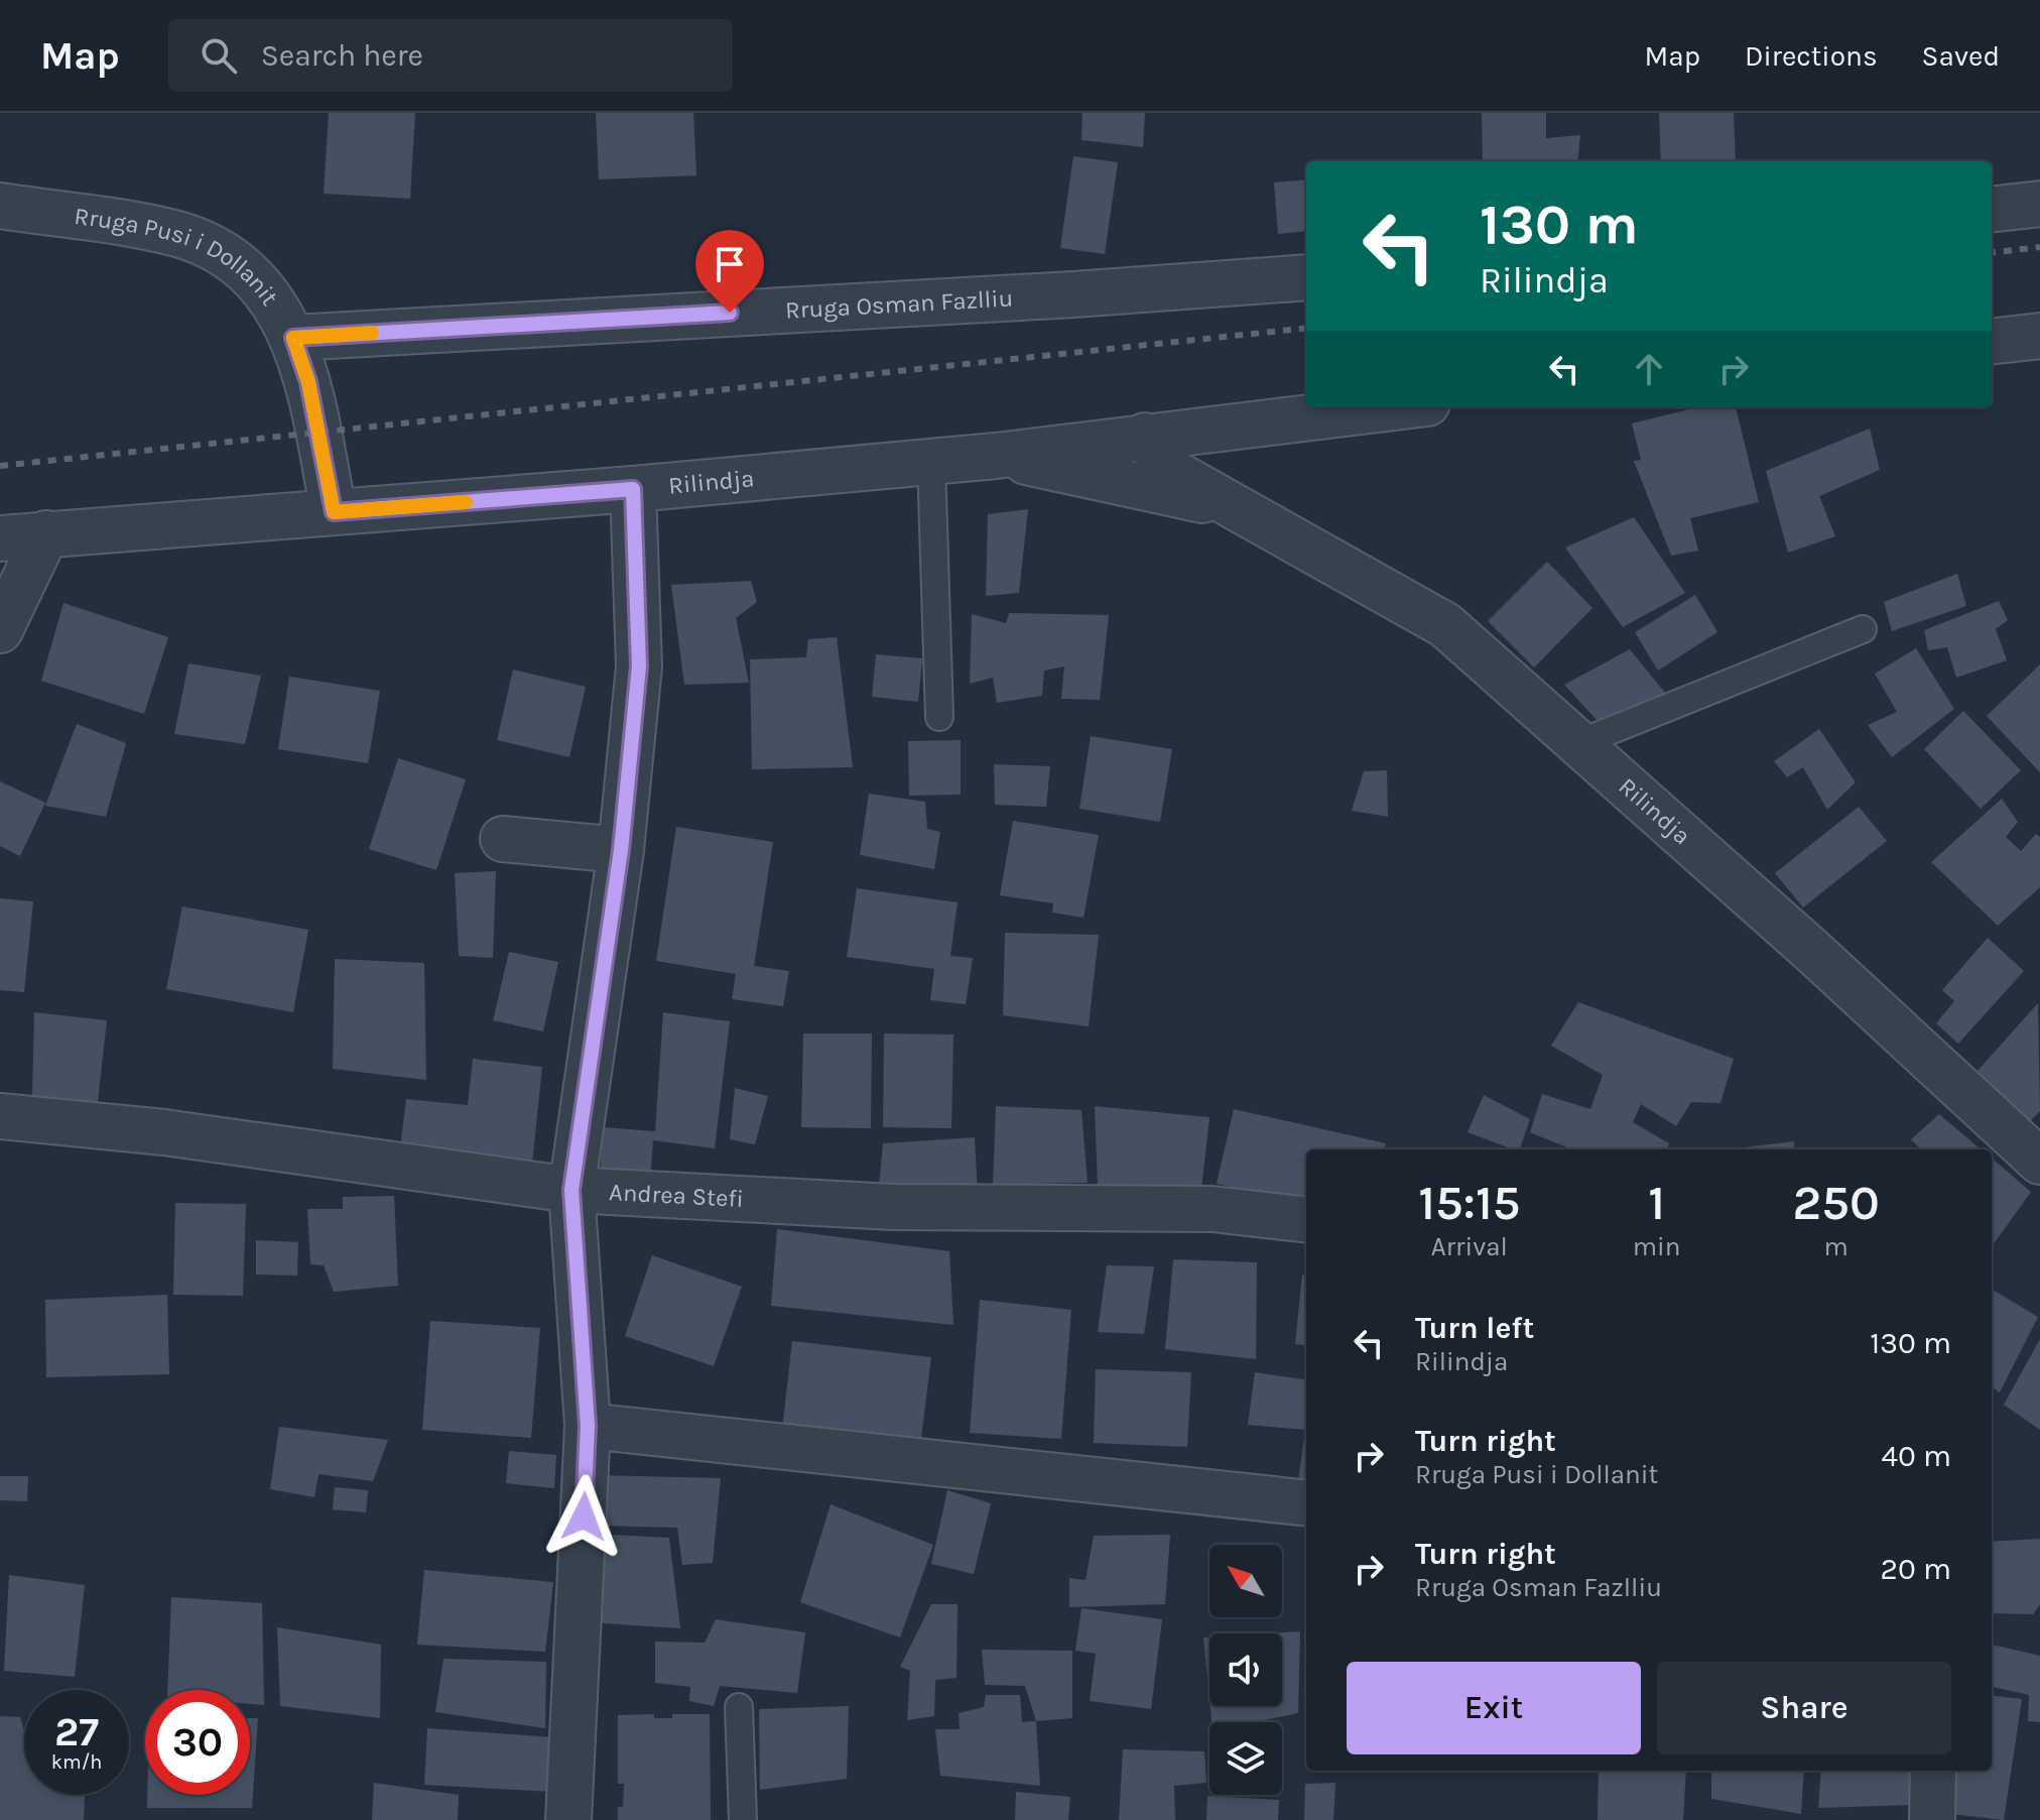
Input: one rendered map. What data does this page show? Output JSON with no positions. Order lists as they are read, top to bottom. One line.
{"streets":{"street":["Rruga Pusi i Dollanit","Rruga Osman Fazlliu","Rilindja","Andrea Stefi"]},"crossings":[["Rruga Pusi i Dollanit","Rruga Osman Fazlliu"],["Rruga Pusi i Dollanit","Rilindja"]],"north":"top left","page":{"header":"Map","search":"Search here","nav":["Map","Directions","Saved"],"turn":["130 m","Rilindja"],"eta":["15:15","Arrival","1","min","250","m"],"list":[{"name":"Turn left","note":"Rilindja","value":"130 m"},{"name":"Turn right","note":"Rruga Pusi i Dollanit","value":"40 m"},{"name":"Turn right","note":"Rruga Osman Fazlliu","value":"20 m"}],"buttons":["Exit","Share"],"speed":"27 km/h","limit":"30"}}
